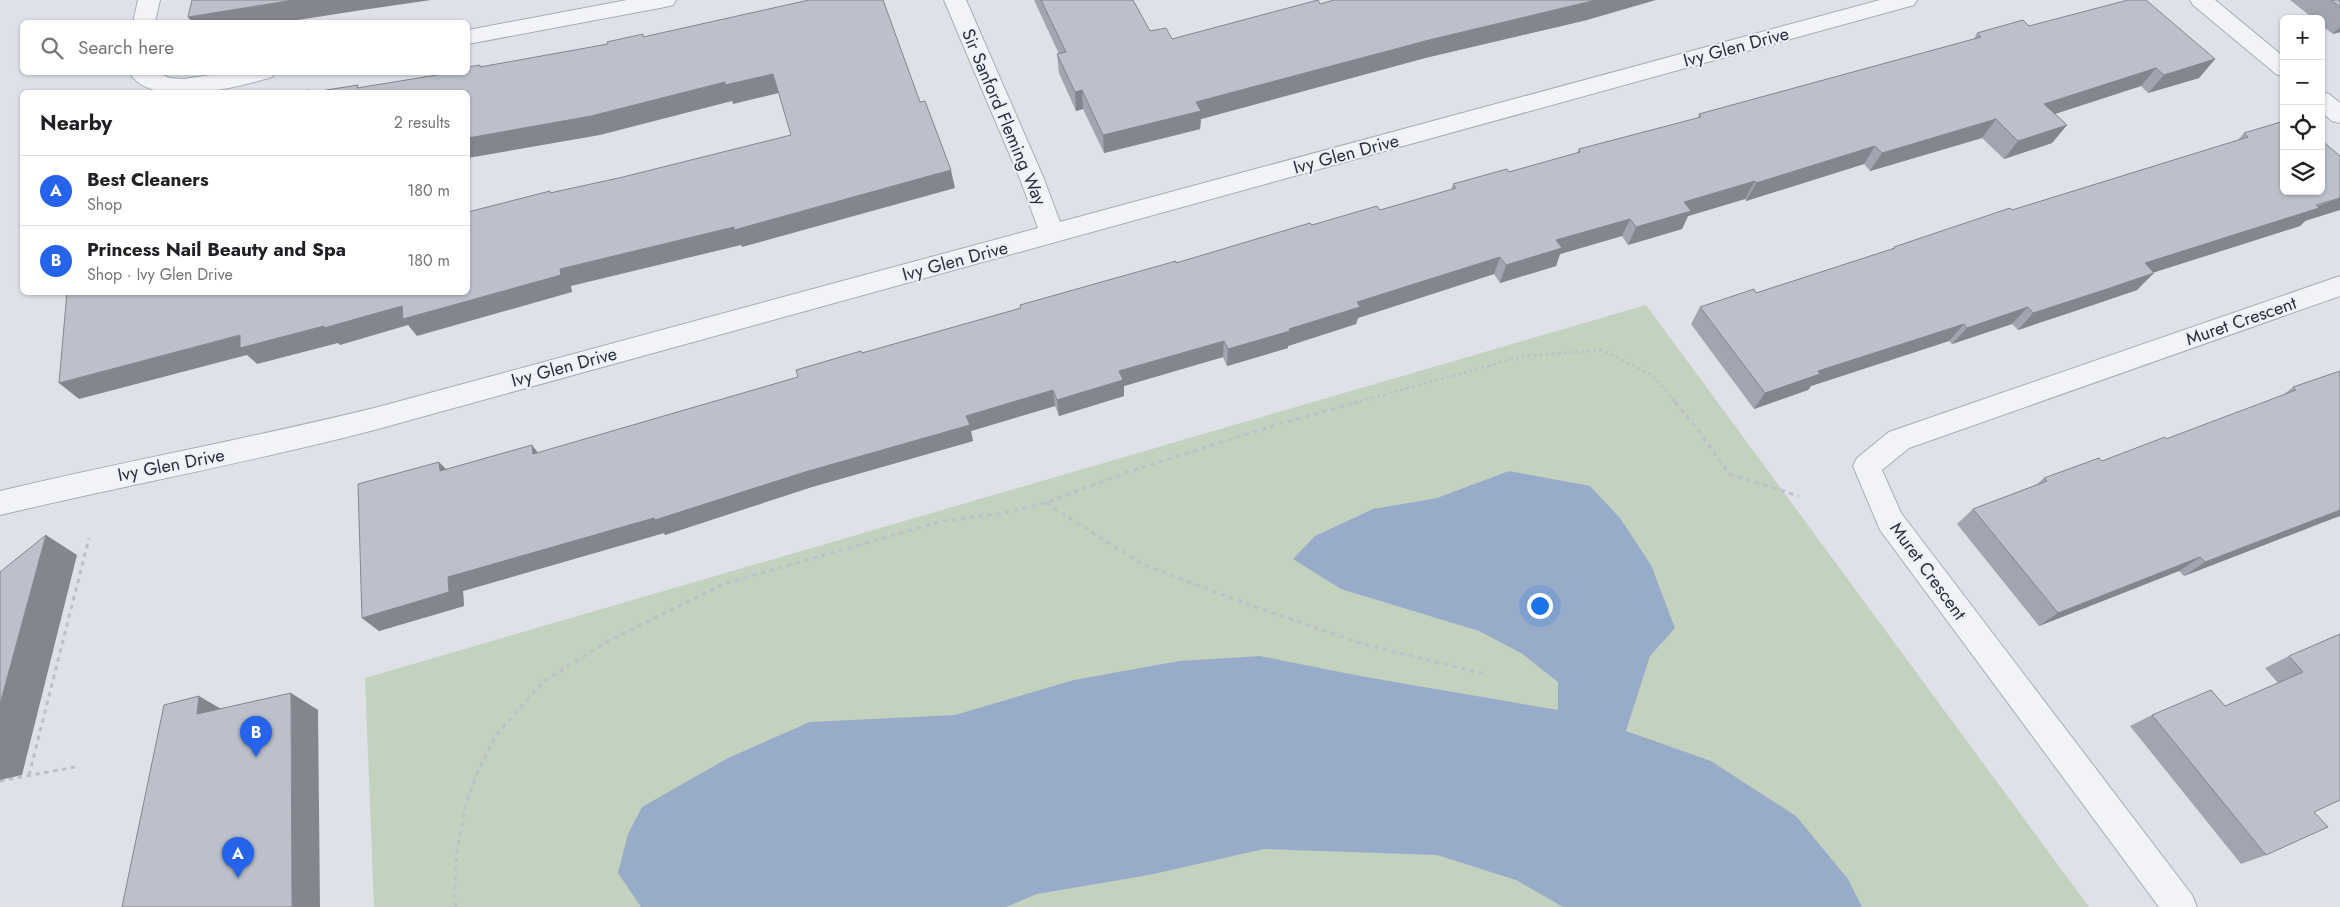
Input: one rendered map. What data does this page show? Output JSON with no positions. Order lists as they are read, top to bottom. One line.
{"streets":{"street":["Ivy Glen Drive","Sir Sanford Fleming Way","Muret Crescent"]},"crossings":[["Ivy Glen Drive","Sir Sanford Fleming Way"]],"page":{"map_buttons":["+","−"],"search":"Search here","heading":["Nearby","2 results"],"list":[{"mark":"A","name":"Best Cleaners","note":"Shop","value":"180 m"},{"mark":"B","name":"Princess Nail Beauty and Spa","note":"Shop · Ivy Glen Drive","value":"180 m"}],"pins":["B","A"]}}
